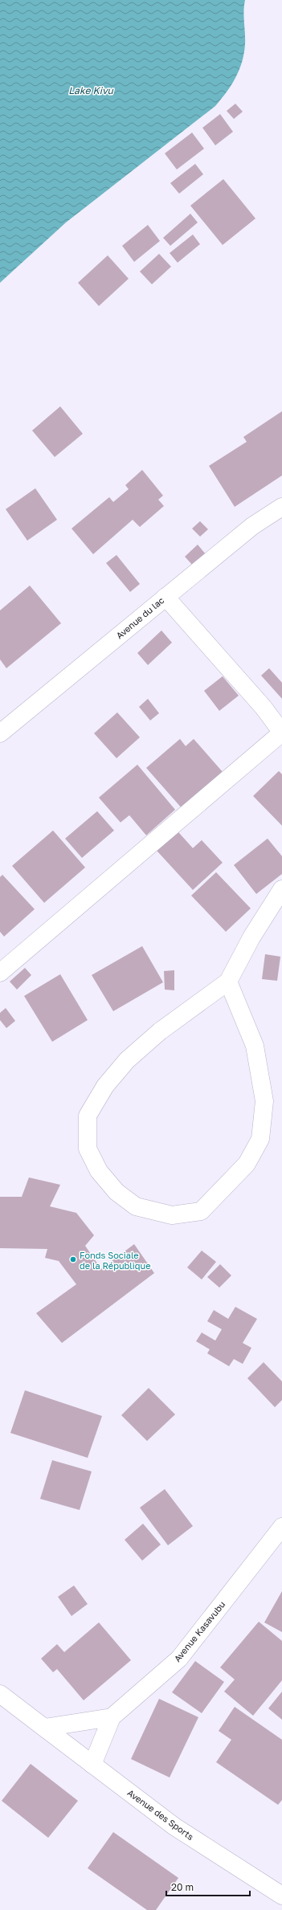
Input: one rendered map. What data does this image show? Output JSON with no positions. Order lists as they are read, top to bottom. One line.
{"streets":{"street":["Avenue du lac","Avenue Kasavubu","Avenue des Sports"]},"water":["Lake Kivu"],"places":["Fonds Sociale de la République"],"scale_bar":"20 m"}
